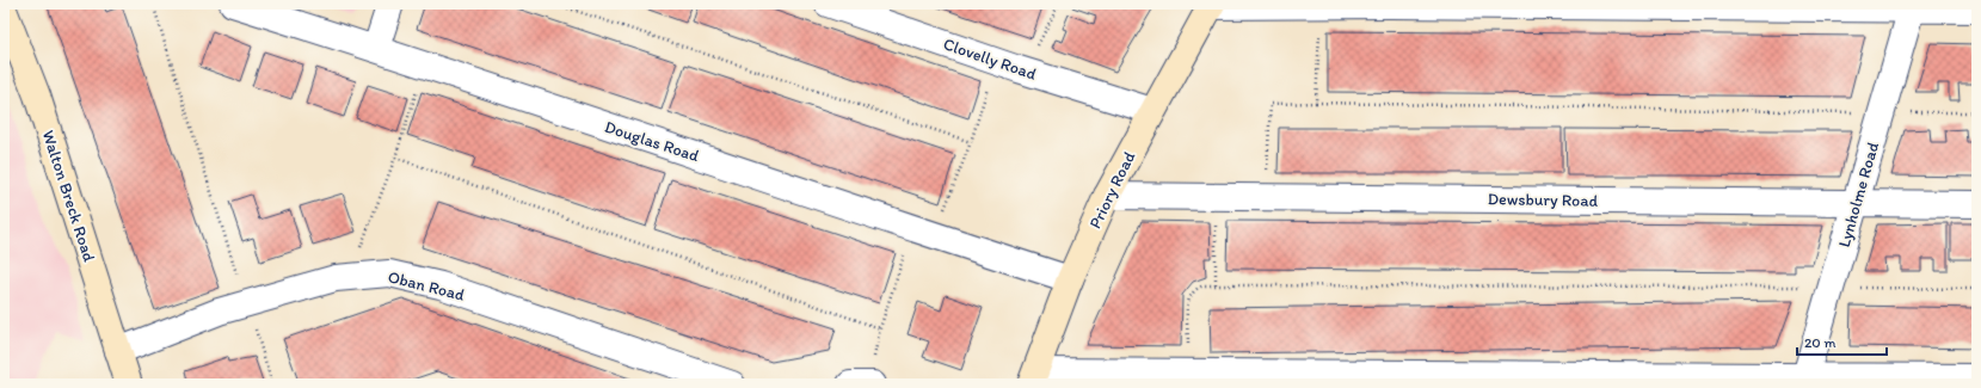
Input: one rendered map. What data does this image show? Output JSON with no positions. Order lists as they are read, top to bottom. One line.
{"streets":{"street":["Clovelly Road","Douglas Road","Priory Road","Lynholme Road","Walton Breck Road","Dewsbury Road","Oban Road"]},"crossings":[["Clovelly Road","Priory Road"],["Douglas Road","Priory Road"],["Priory Road","Dewsbury Road"],["Lynholme Road","Dewsbury Road"],["Walton Breck Road","Oban Road"]],"scale_bar":"20 m"}
